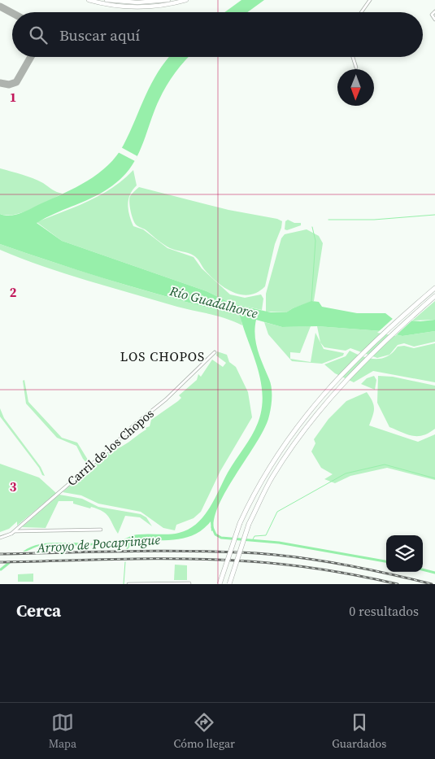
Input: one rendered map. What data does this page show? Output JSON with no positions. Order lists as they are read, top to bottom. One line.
{"streets":{"street":["Carril de los Chopos"]},"districts":["LOS CHOPOS"],"water":["Río Guadalhorce","Arroyo de Pocapringue"],"north":"bottom","page":{"search":"Buscar aquí","heading":["Cerca","0 resultados"],"nav":["Mapa","Cómo llegar","Guardados"]},"grid":{"rows":["1","2","3"]}}
